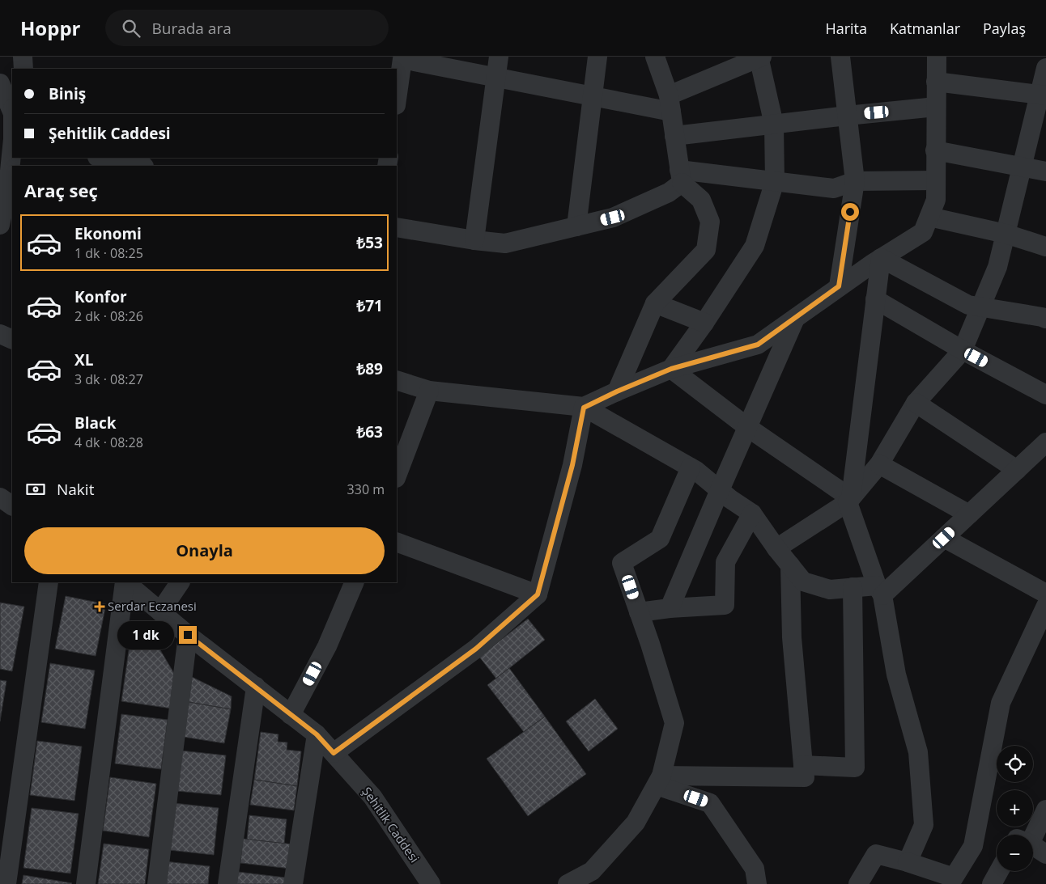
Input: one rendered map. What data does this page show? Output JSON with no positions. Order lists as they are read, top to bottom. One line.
{"streets":{"street":["Şehitlik Caddesi"]},"places":{"health":["Serdar Eczanesi"]},"page":{"header":"Hoppr","search":"Burada ara","nav":["Harita","Katmanlar","Paylaş"],"banner":["Biniş","Şehitlik Caddesi"],"heading":"Araç seç","list":[{"name":"Ekonomi","note":"1 dk · 08:25","value":"₺53"},{"name":"Konfor","note":"2 dk · 08:26","value":"₺71"},{"name":"XL","note":"3 dk · 08:27","value":"₺89"},{"name":"Black","note":"4 dk · 08:28","value":"₺63"}],"pay":["Nakit","330 m"],"buttons":"Onayla","bubble":"1 dk","map_buttons":["+","−"]}}
